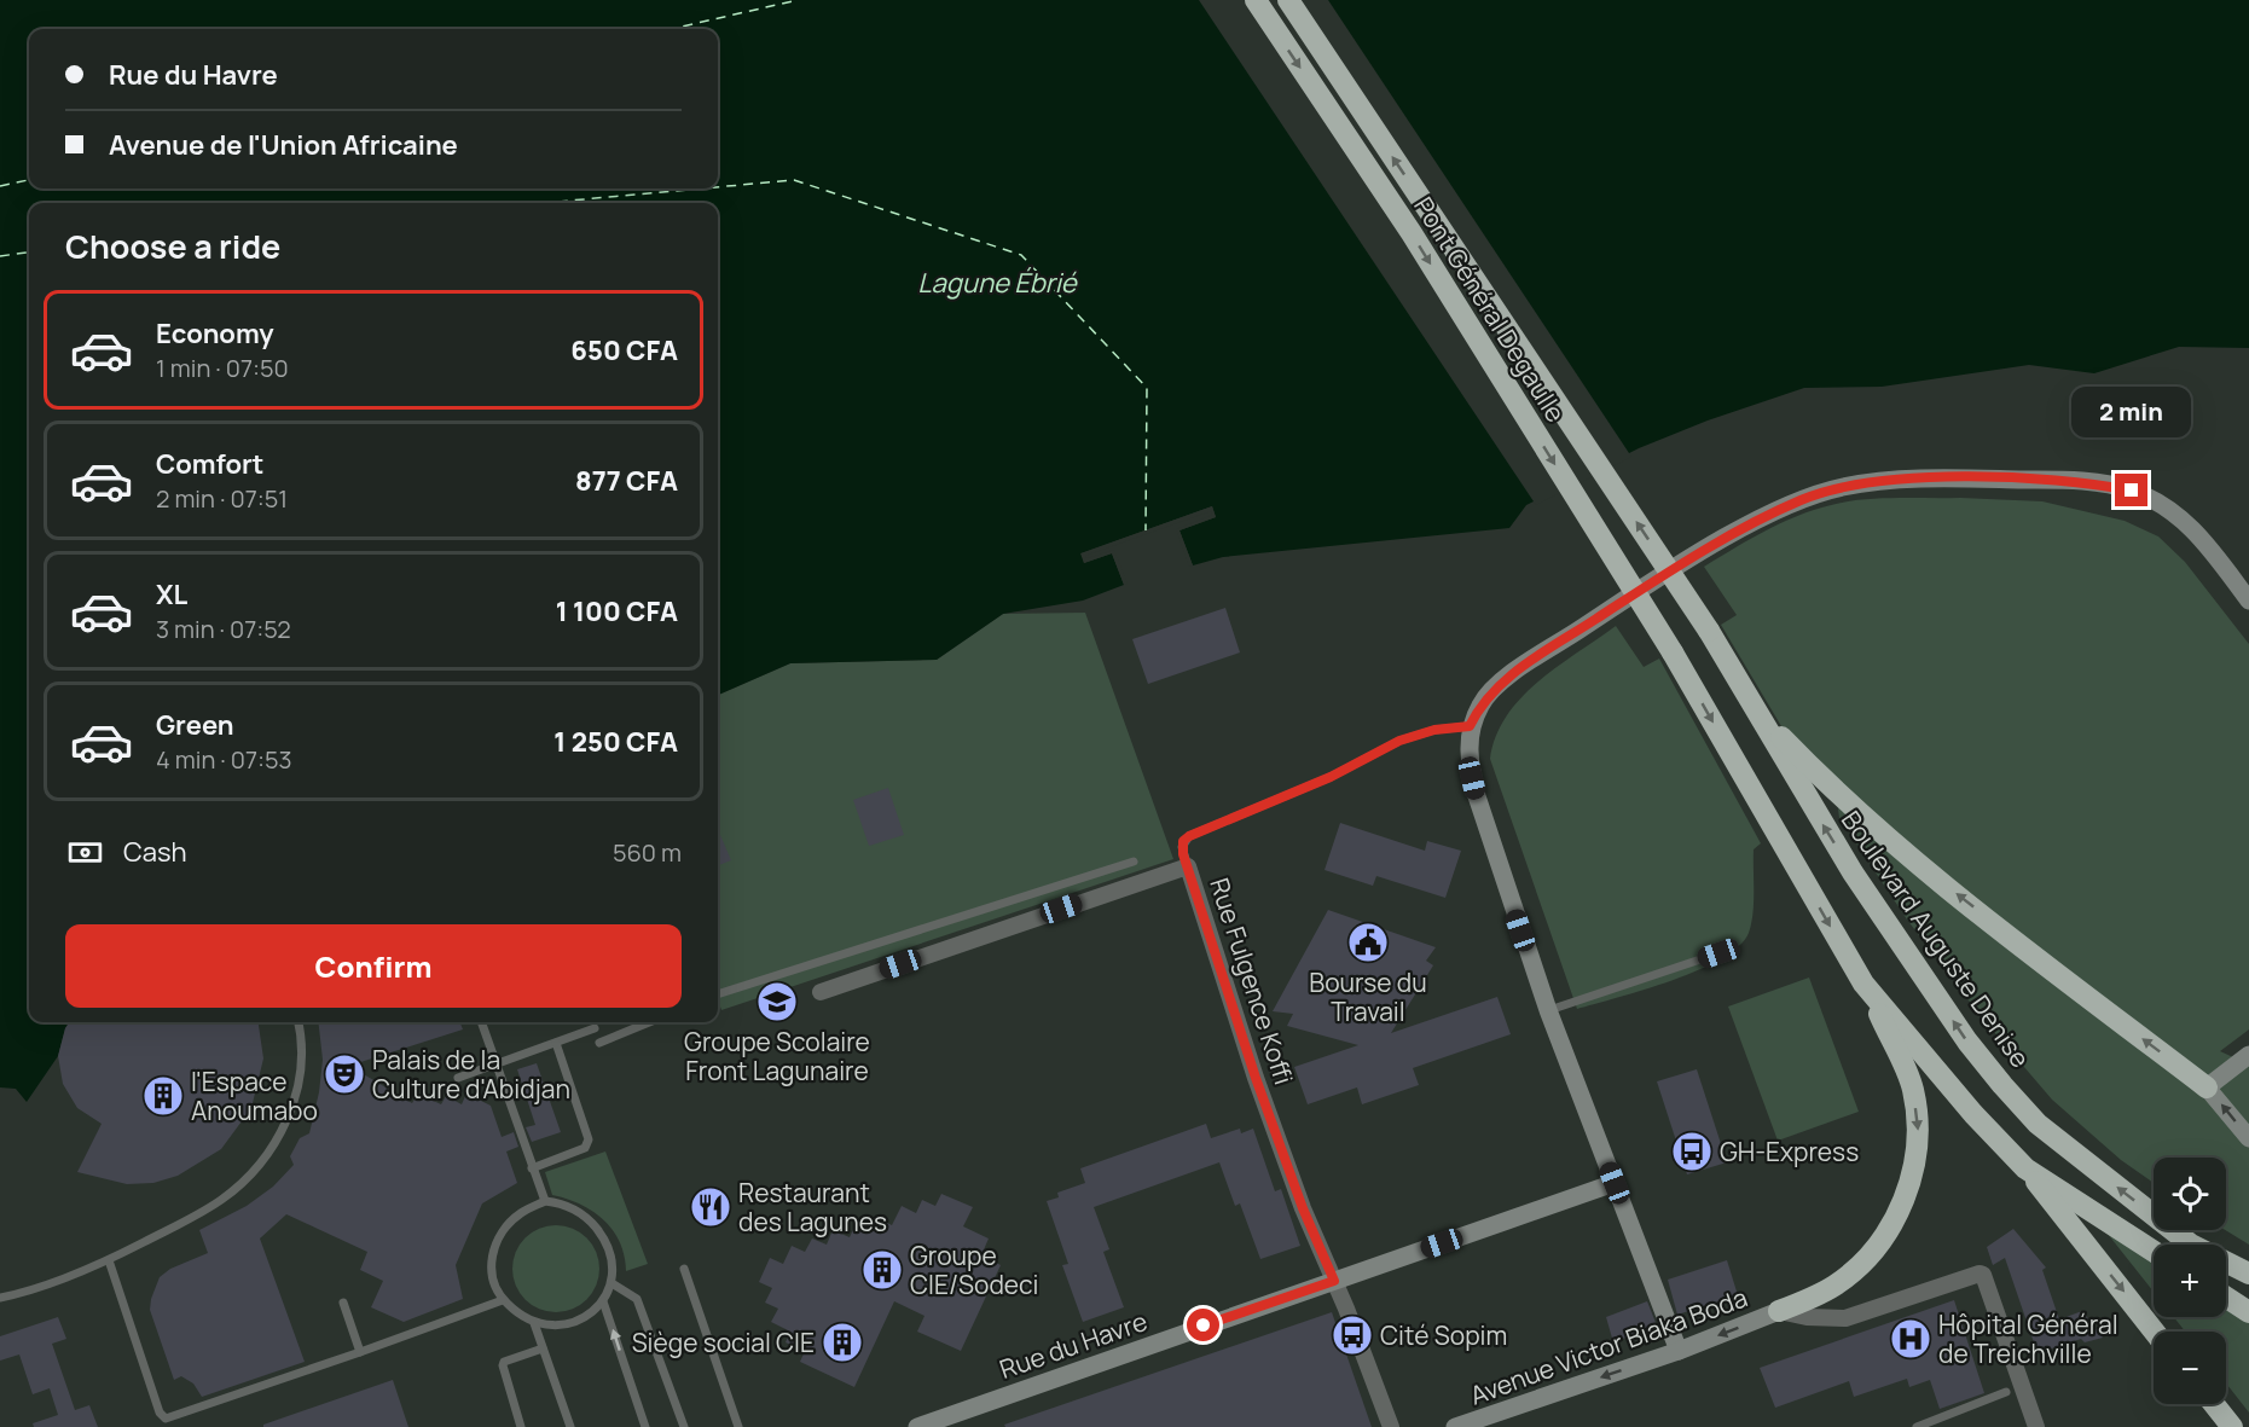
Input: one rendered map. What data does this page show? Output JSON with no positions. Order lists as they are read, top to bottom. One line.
{"streets":{"highway":["Pont Général Degaulle","Boulevard Auguste Denise"],"main road":["Rue du Havre","Avenue Victor Biaka Boda"],"street":["Rue Fulgence Koffi"]},"crossings":[["Pont Général Degaulle","Boulevard Auguste Denise"],["Rue Fulgence Koffi","Rue du Havre"]],"one_way":["Avenue Victor Biaka Boda"],"water":["Lagune Ébrié"],"places":{"public building":["Bourse du Travail"],"school or university":["Groupe Scolaire Front Lagunaire"],"theatre":["Palais de la Culture d'Abidjan"],"building":["l'Espace Anoumabo","Groupe CIE/Sodeci","Siège social CIE"],"bus stop":["GH-Express","Cité Sopim"],"restaurant":["Restaurant des Lagunes"],"hospital":["Hôpital Général de Treichville"]},"page":{"banner":["Rue du Havre","Avenue de l'Union Africaine"],"heading":"Choose a ride","list":[{"name":"Economy","note":"1 min · 07:50","value":"650 CFA"},{"name":"Comfort","note":"2 min · 07:51","value":"877 CFA"},{"name":"XL","note":"3 min · 07:52","value":"1 100 CFA"},{"name":"Green","note":"4 min · 07:53","value":"1 250 CFA"}],"bubble":"2 min","pay":["Cash","560 m"],"buttons":"Confirm","map_buttons":["+","−"]}}
